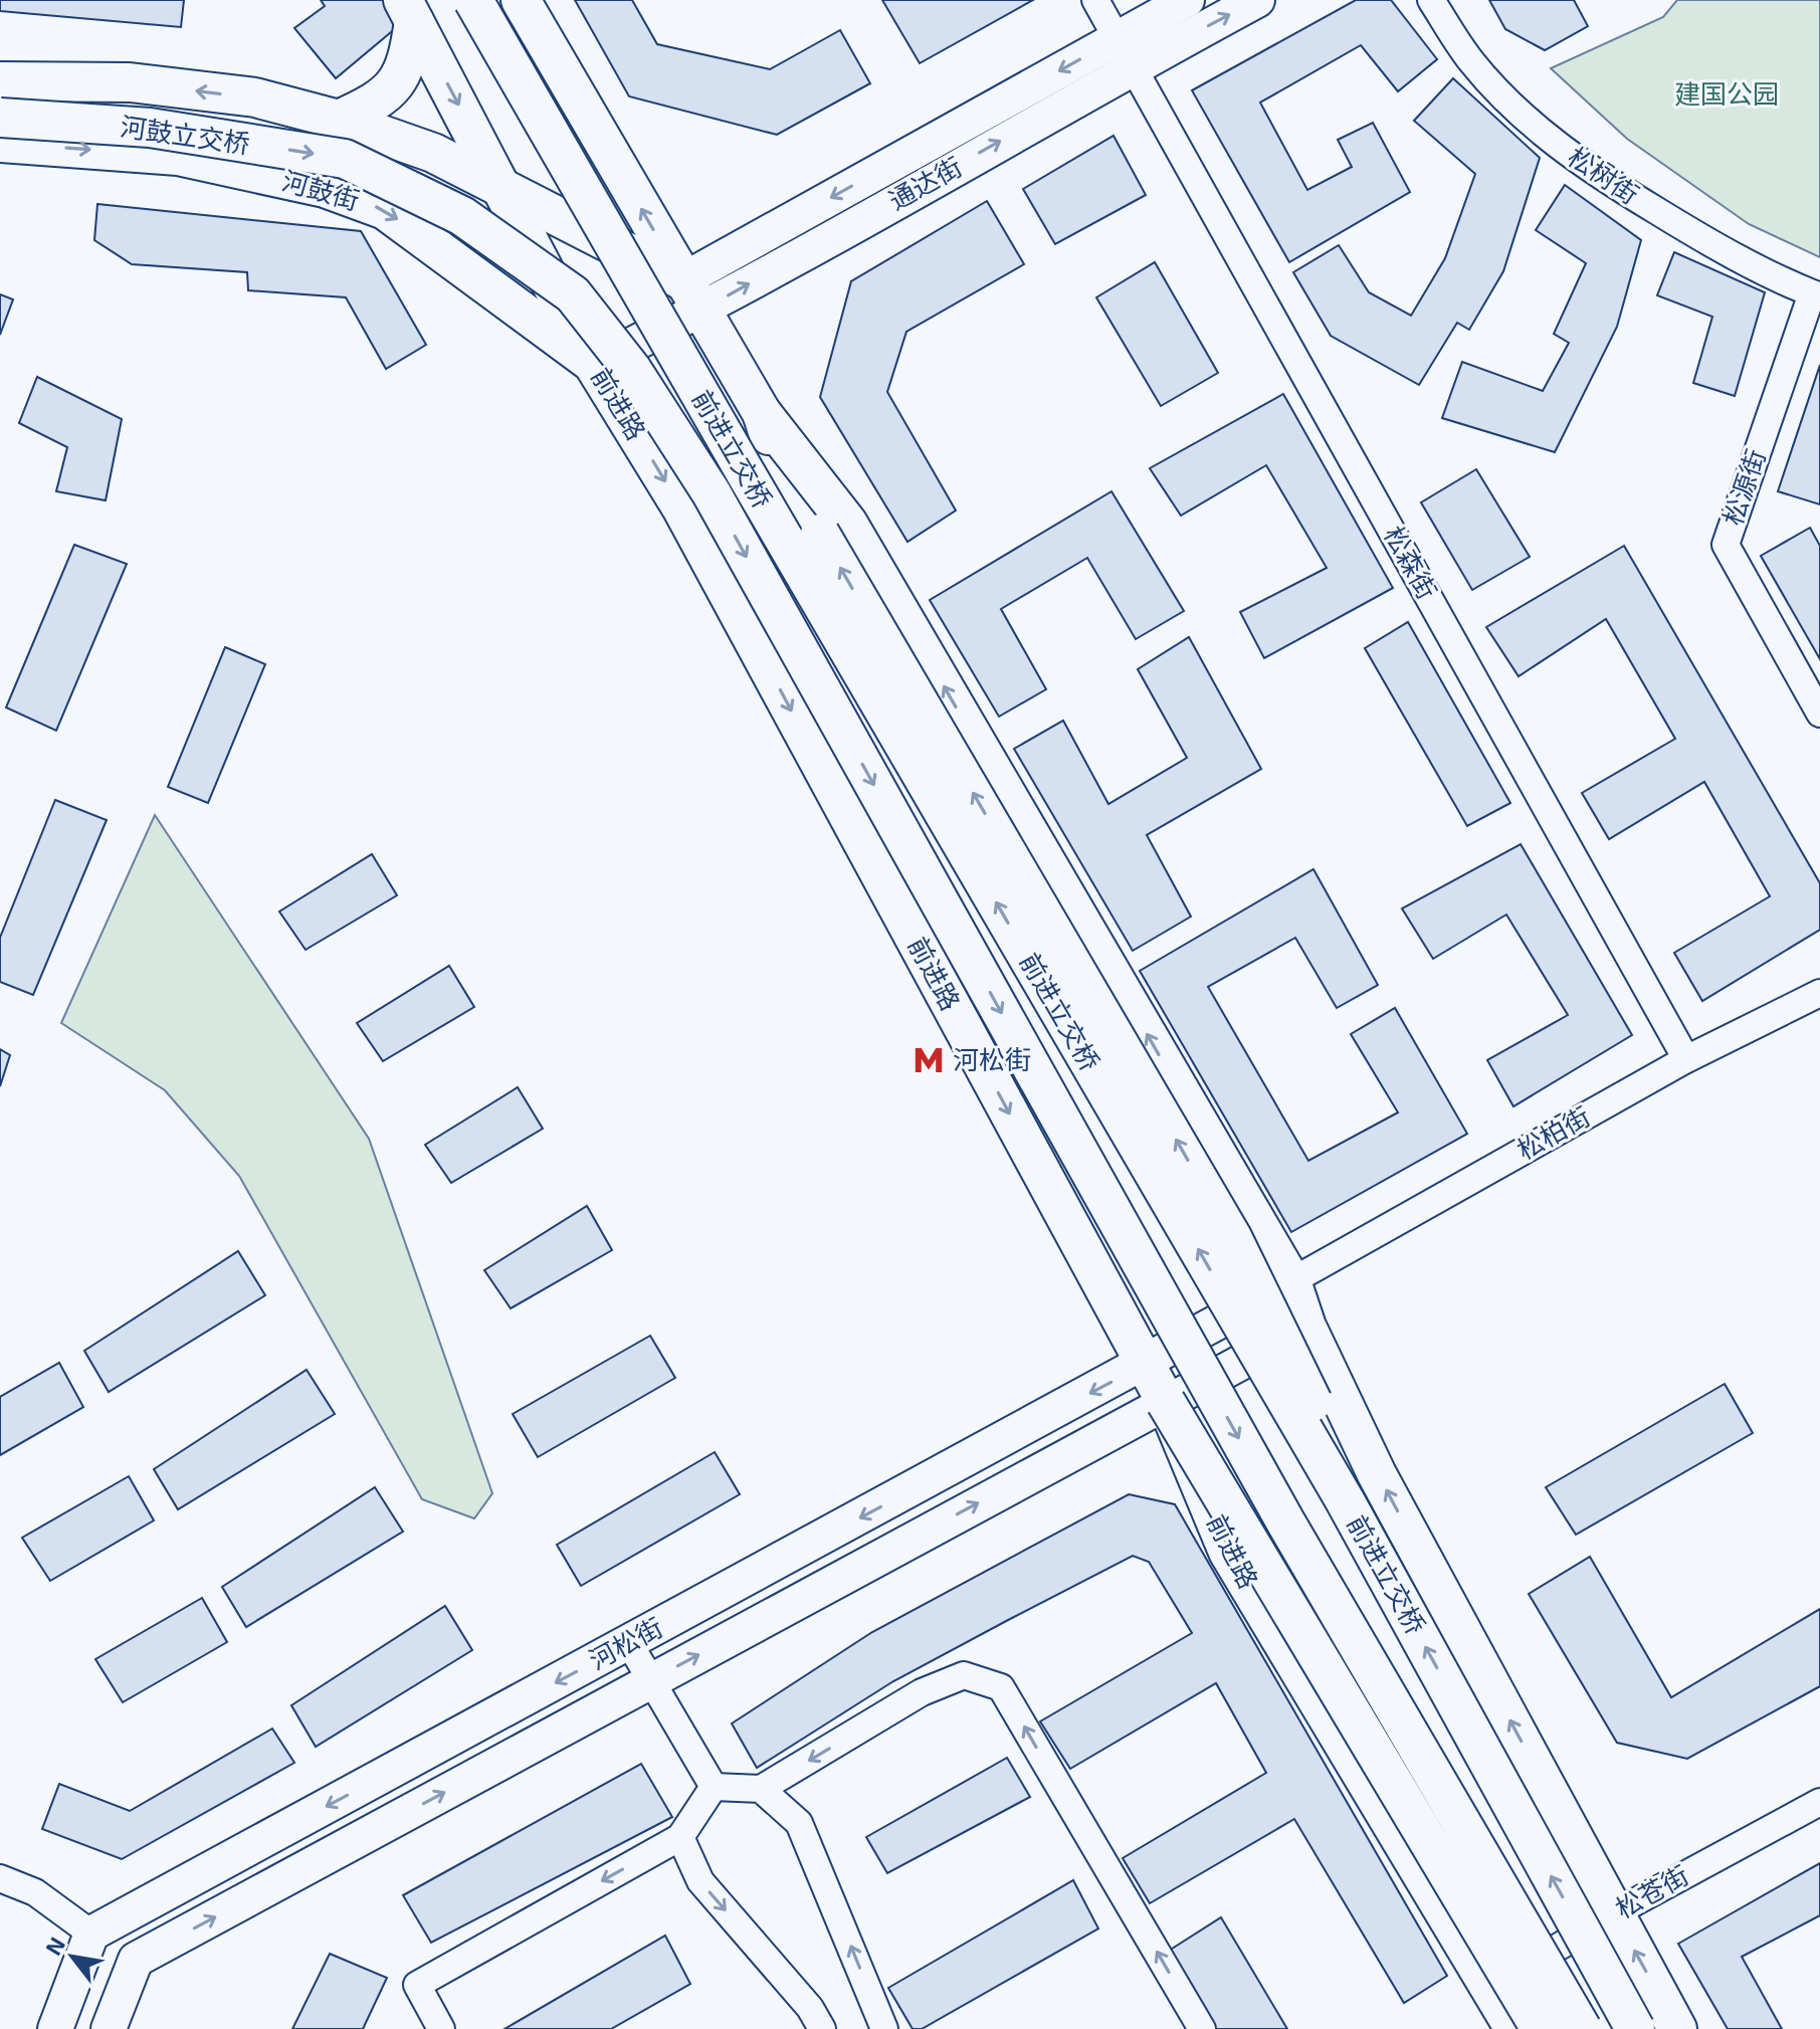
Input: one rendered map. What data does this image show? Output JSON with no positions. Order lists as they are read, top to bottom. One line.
{"streets":{"highway":["河鼓立交桥","河鼓街","前进路","前进立交桥"],"main road":["通达街","河松街"],"street":["松树街","松源街","松森街","松柏街","松苍街"]},"crossings":[["河鼓立交桥","前进立交桥"],["松树街","松源街"],["通达街","河鼓街"],["通达街","前进路"],["通达街","松森街"],["河鼓街","前进路"],["前进路","河松街"],["前进路","松苍街"],["松森街","松柏街"],["松柏街","河松街"]],"parks":["建国公园"],"places":{"metro station":["河松街"]},"north":"top left"}
